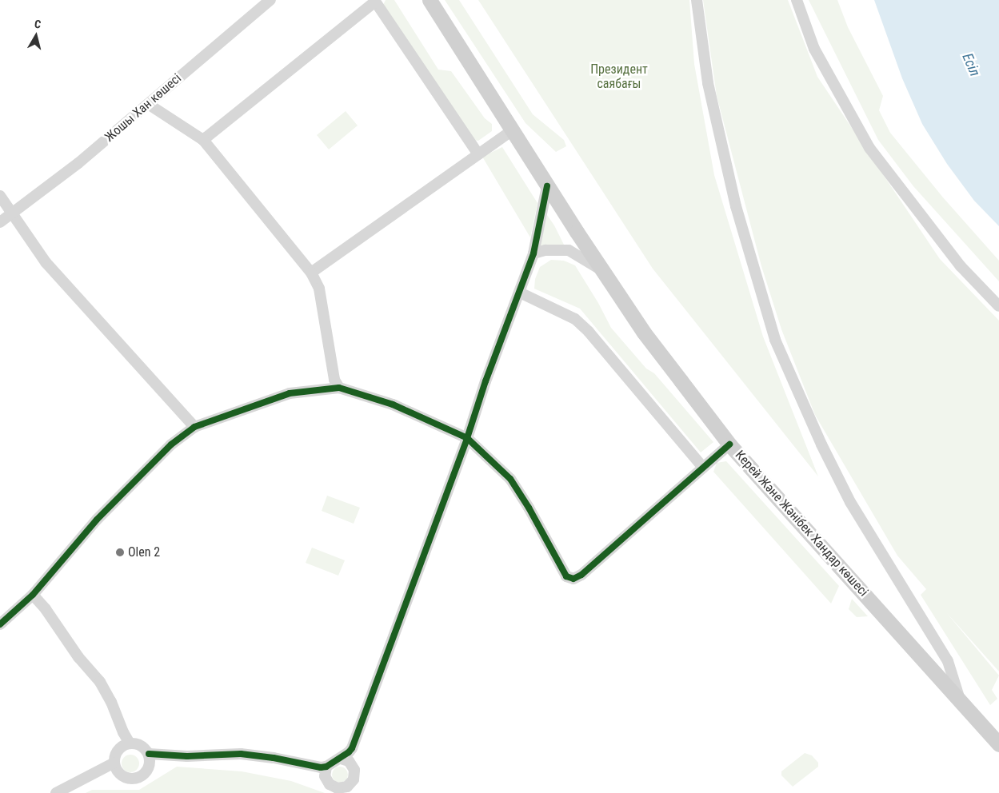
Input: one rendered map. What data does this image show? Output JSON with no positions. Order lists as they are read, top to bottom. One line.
{"streets":{"main road":["Керей Және Жәнібек Хандар көшесі"],"street":["Жошы Хан көшесі"]},"water":["Есіл"],"parks":["Президент саябағы"],"places":["Olen 2"],"north":"top"}
